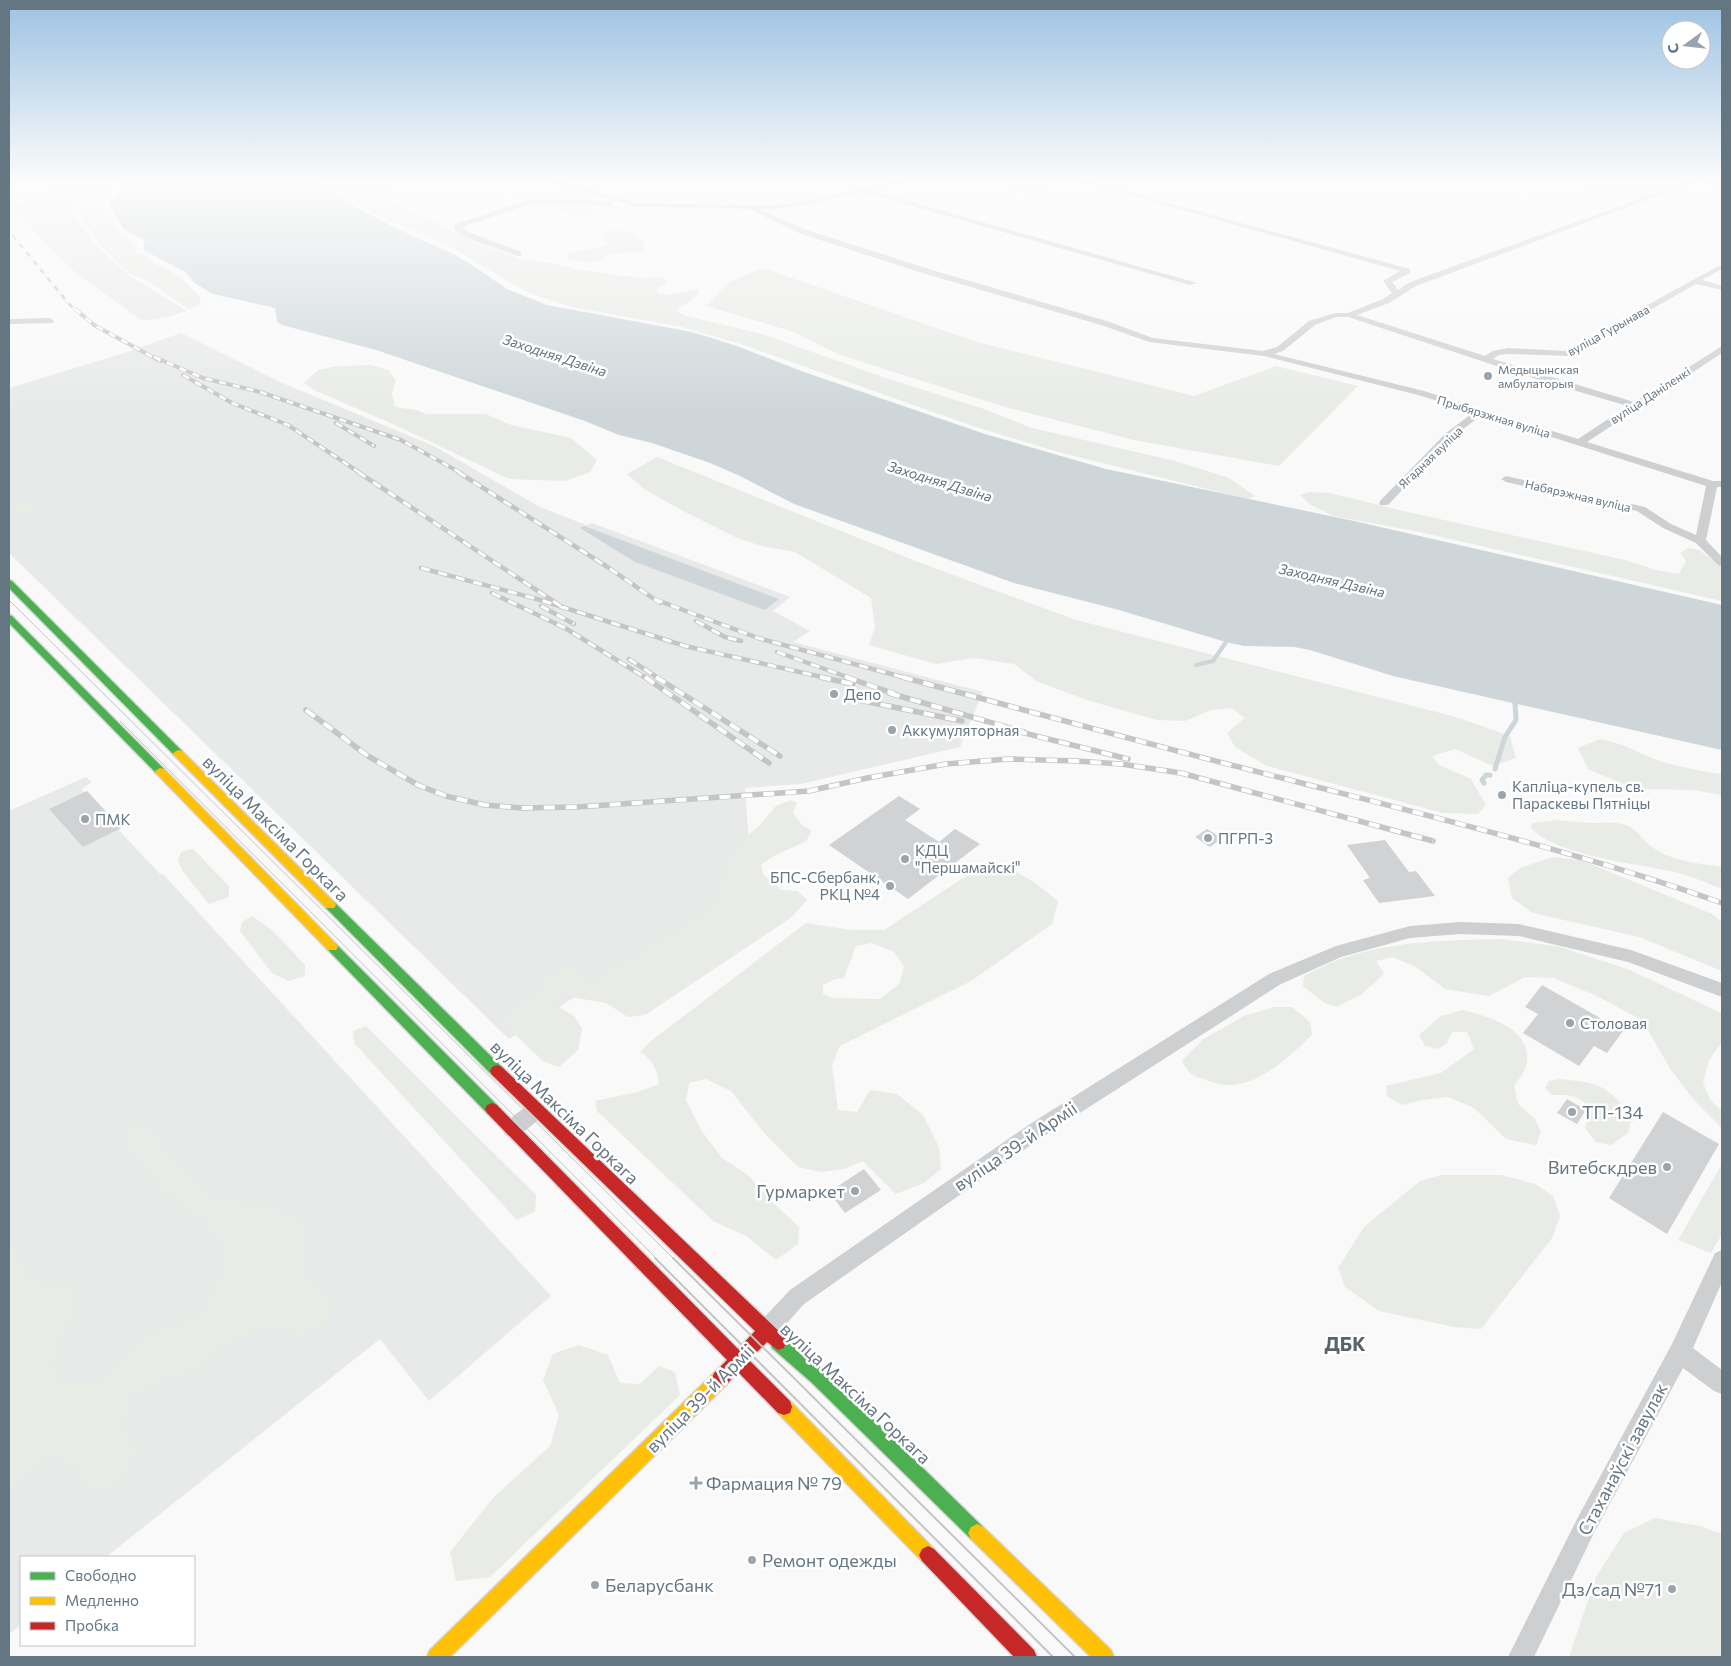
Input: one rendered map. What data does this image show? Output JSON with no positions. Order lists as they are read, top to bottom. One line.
{"streets":{"main road":["вуліца Максіма Горкага","вуліца 39-й Арміі"],"street":["вуліца Гурынава","вуліца Даніленкі","Прыбярэжная вуліца","Ягадная вуліца","Набярэжная вуліца","Стаханаўскі завулак"]},"crossings":[["вуліца Даніленкі","Прыбярэжная вуліца"],["Прыбярэжная вуліца","Ягадная вуліца"],["вуліца Максіма Горкага","вуліца 39-й Арміі"]],"districts":["ДБК"],"water":["Заходняя Дзвіна"],"places":{"other":["Медыцынская амбулаторыя","Депо","Аккумуляторная","Капліца-купель св. Параскевы Пятніцы","ПМК","ПГРП-3","КДЦ \"Першамайскі\"","БПС-Сбербанк, РКЦ №4","Столовая","ТП-134","Витебскдрев","Гурмаркет","Ремонт одежды","Беларусбанк","Дз/сад №71"],"health":["Фармация № 79"]},"legend":["Свободно","Медленно","Пробка"],"north":"left"}
